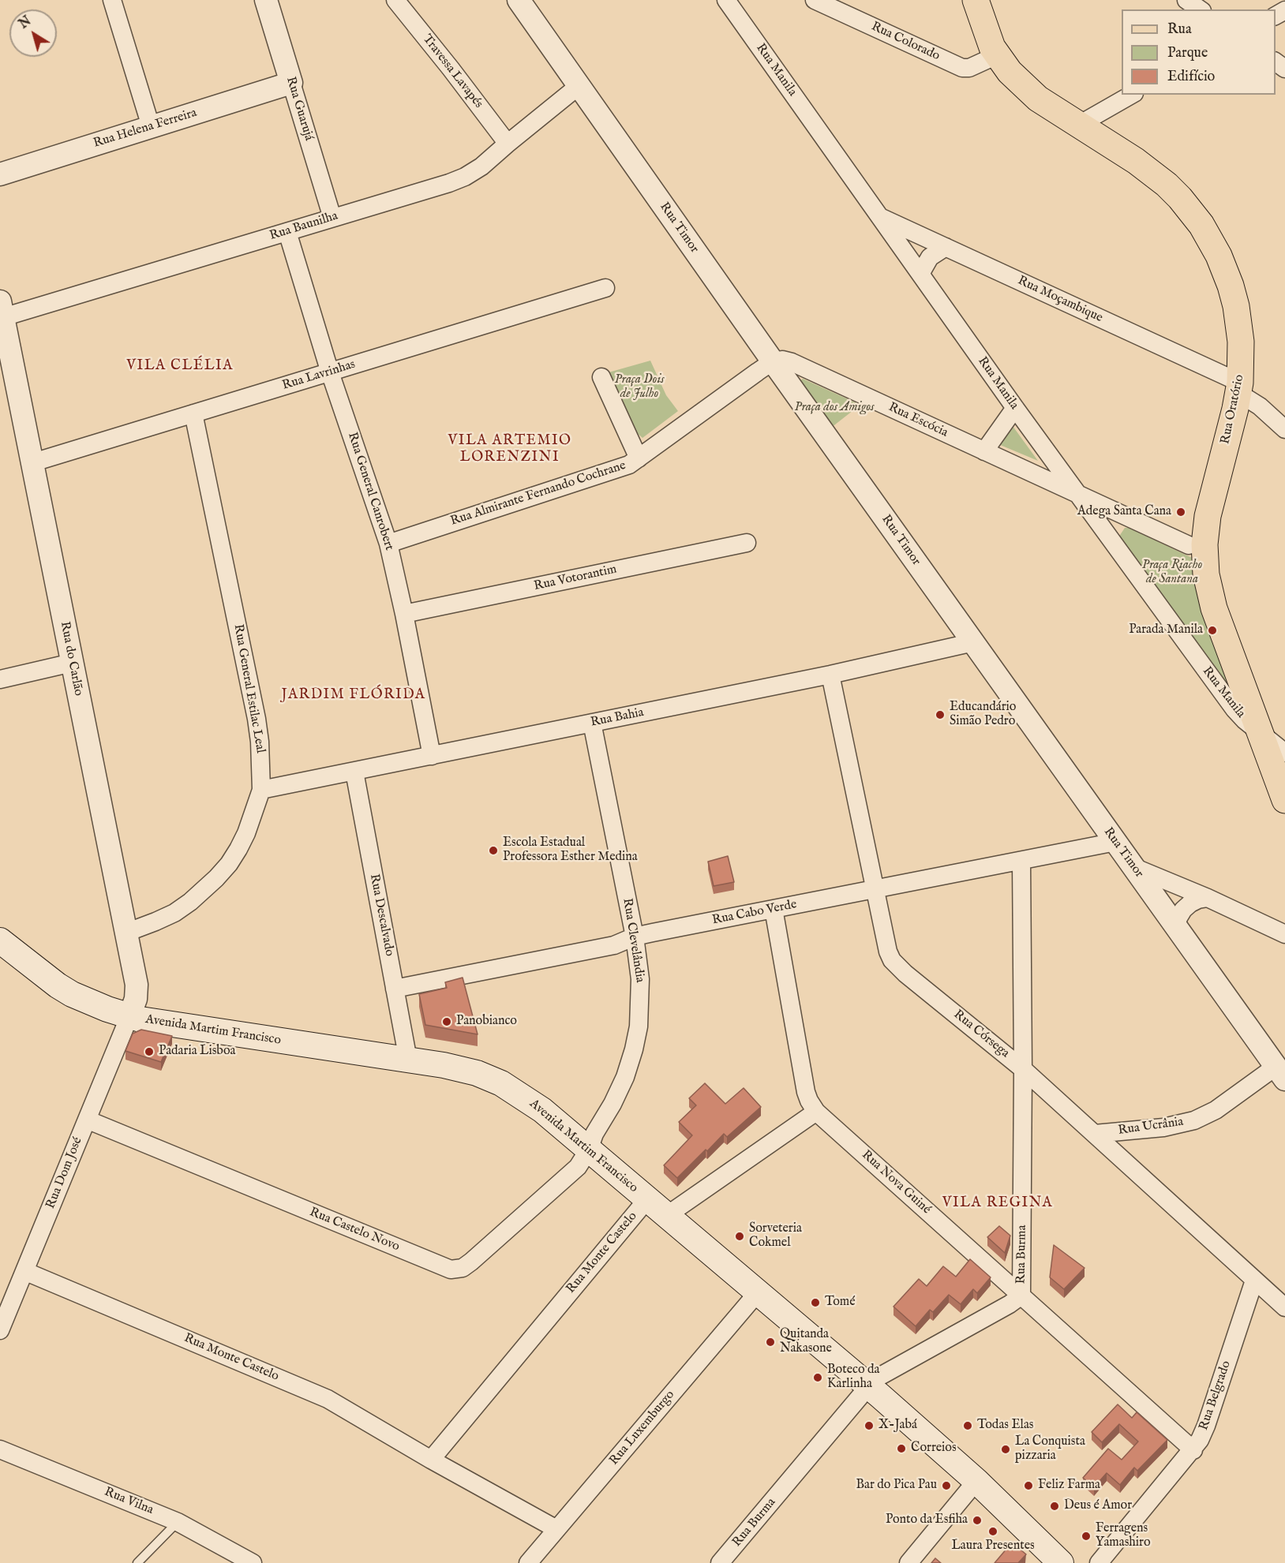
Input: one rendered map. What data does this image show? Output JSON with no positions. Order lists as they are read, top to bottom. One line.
{"streets":{"main road":["Rua Oratório","Avenida Martim Francisco"],"street":["Rua Colorado","Rua Manila","Travessa Lavapés","Rua Guarujá","Rua Helena Ferreira","Rua Baunilha","Rua Timor","Rua Moçambique","Rua Lavrinhas","Rua Escócia","Rua General Canrobert","Rua Almirante Fernando Cochrane","Rua Votorantim","Rua do Carlão","Rua General Estilac Leal","Rua Bahia","Rua Cabo Verde","Rua Descalvado","Rua Clevelândia","Rua Córsega","Rua Ucrânia","Rua Dom José","Rua Nova Guiné","Rua Castelo Novo","Rua Monte Castelo","Rua Burma","Rua Belgrado","Rua Luxemburgo","Rua Vilna"]},"crossings":[["Rua Colorado","Rua Oratório"],["Rua Manila","Rua Moçambique"],["Rua Manila","Rua Oratório"],["Rua Manila","Rua Escócia"],["Travessa Lavapés","Rua Baunilha"],["Rua Guarujá","Rua Helena Ferreira"],["Rua Guarujá","Rua Baunilha"],["Rua Baunilha","Rua Timor"],["Rua Baunilha","Rua General Canrobert"],["Rua Baunilha","Rua do Carlão"],["Rua Timor","Rua Escócia"],["Rua Timor","Rua Almirante Fernando Cochrane"],["Rua Timor","Rua Bahia"],["Rua Timor","Rua Cabo Verde"],["Rua Timor","Rua Ucrânia"],["Rua Moçambique","Rua Oratório"],["Rua Lavrinhas","Rua General Canrobert"],["Rua Lavrinhas","Rua do Carlão"],["Rua Lavrinhas","Rua General Estilac Leal"],["Rua Escócia","Rua Almirante Fernando Cochrane"],["Rua General Canrobert","Rua Almirante Fernando Cochrane"],["Rua General Canrobert","Rua Votorantim"],["Rua General Canrobert","Rua Bahia"],["Rua do Carlão","Rua General Estilac Leal"],["Rua do Carlão","Avenida Martim Francisco"],["Rua do Carlão","Rua Dom José"],["Rua General Estilac Leal","Rua Bahia"],["Rua Bahia","Rua Descalvado"],["Rua Bahia","Rua Clevelândia"],["Rua Bahia","Rua Córsega"],["Rua Cabo Verde","Rua Descalvado"],["Rua Cabo Verde","Rua Clevelândia"],["Rua Cabo Verde","Rua Córsega"],["Rua Cabo Verde","Rua Nova Guiné"],["Rua Cabo Verde","Rua Burma"],["Rua Descalvado","Avenida Martim Francisco"],["Rua Clevelândia","Avenida Martim Francisco"],["Rua Clevelândia","Rua Castelo Novo"],["Avenida Martim Francisco","Rua Dom José"],["Avenida Martim Francisco","Rua Castelo Novo"],["Avenida Martim Francisco","Rua Monte Castelo"],["Avenida Martim Francisco","Rua Burma"],["Avenida Martim Francisco","Rua Luxemburgo"],["Rua Córsega","Rua Ucrânia"],["Rua Córsega","Rua Burma"],["Rua Córsega","Rua Belgrado"],["Rua Dom José","Rua Castelo Novo"],["Rua Dom José","Rua Monte Castelo"],["Rua Nova Guiné","Rua Burma"],["Rua Nova Guiné","Rua Belgrado"],["Rua Monte Castelo","Rua Luxemburgo"]],"districts":["VILA CLÉLIA","VILA ARTEMIO LORENZINI","JARDIM FLÓRIDA","VILA REGINA"],"parks":["Praça Dois de Julho","Praça dos Amigos","Praça Riacho de Santana"],"places":["Adega Santa Cana","Parada Manila","Educandário Simão Pedro","Escola Estadual Professora Esther Medina","Panobianco","Padaria Lisboa","Sorveteria Cokmel","Tomé","Quitanda Nakasone","Boteco da Karlinha","X-Jabá","Todas Elas","Correios","La Conquista pizzaria","Bar do Pica Pau","Feliz Farma","Deus é Amor","Ponto da Esfiha","Laura Presentes","Ferragens Yamashiro"],"legend":["Rua","Parque","Edifício"],"north":"top left"}
